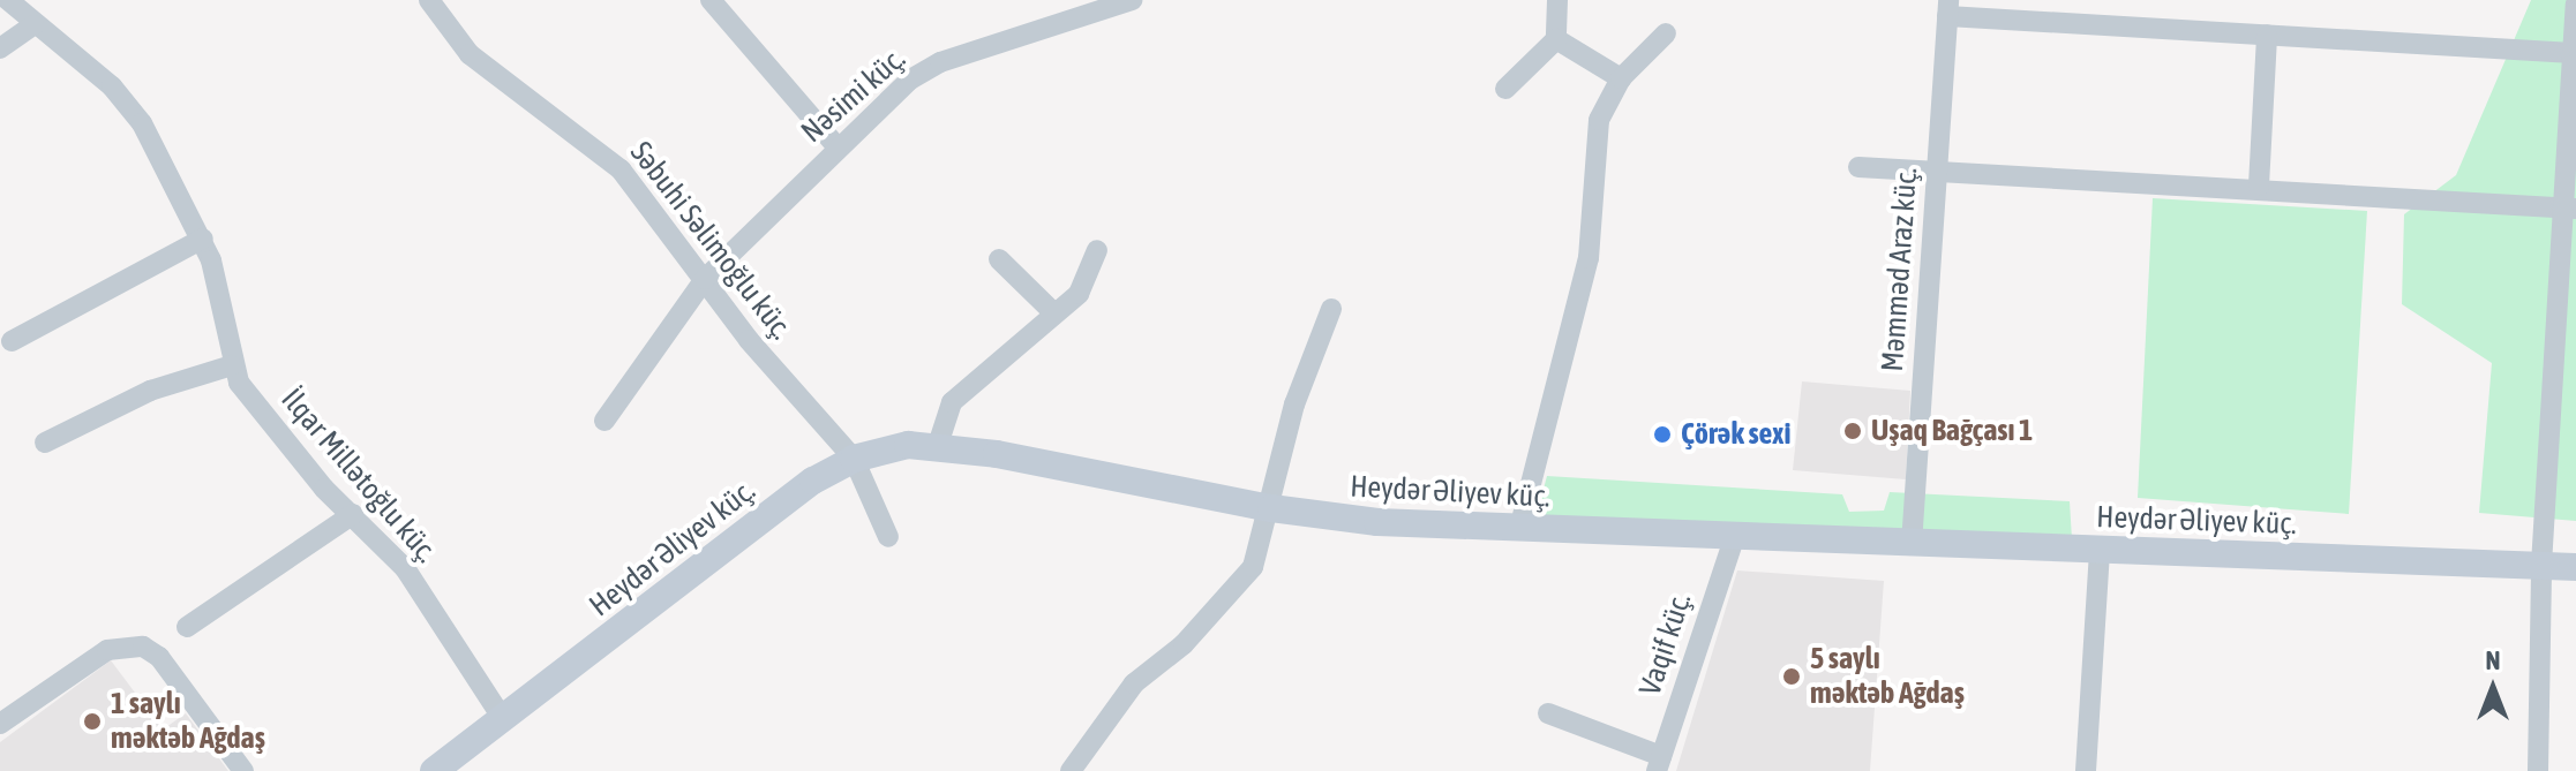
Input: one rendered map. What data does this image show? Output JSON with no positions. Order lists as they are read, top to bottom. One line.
{"streets":{"main road":["Heydər Əliyev küç."],"street":["Nəsimi küç.","Səbuhi Səlimoğlu küç.","Məmməd Araz küç.","İlqar Millətoğlu küç.","Vaqif küç."]},"crossings":[["Nəsimi küç.","Səbuhi Səlimoğlu küç."],["Səbuhi Səlimoğlu küç.","Heydər Əliyev küç."],["Məmməd Araz küç.","Heydər Əliyev küç."],["İlqar Millətoğlu küç.","Heydər Əliyev küç."],["Heydər Əliyev küç.","Vaqif küç."]],"places":["Uşaq Bağçası 1","Çörək sexi","5 saylı məktəb Ağdaş","1 saylı məktəb Ağdaş"],"north":"top"}
